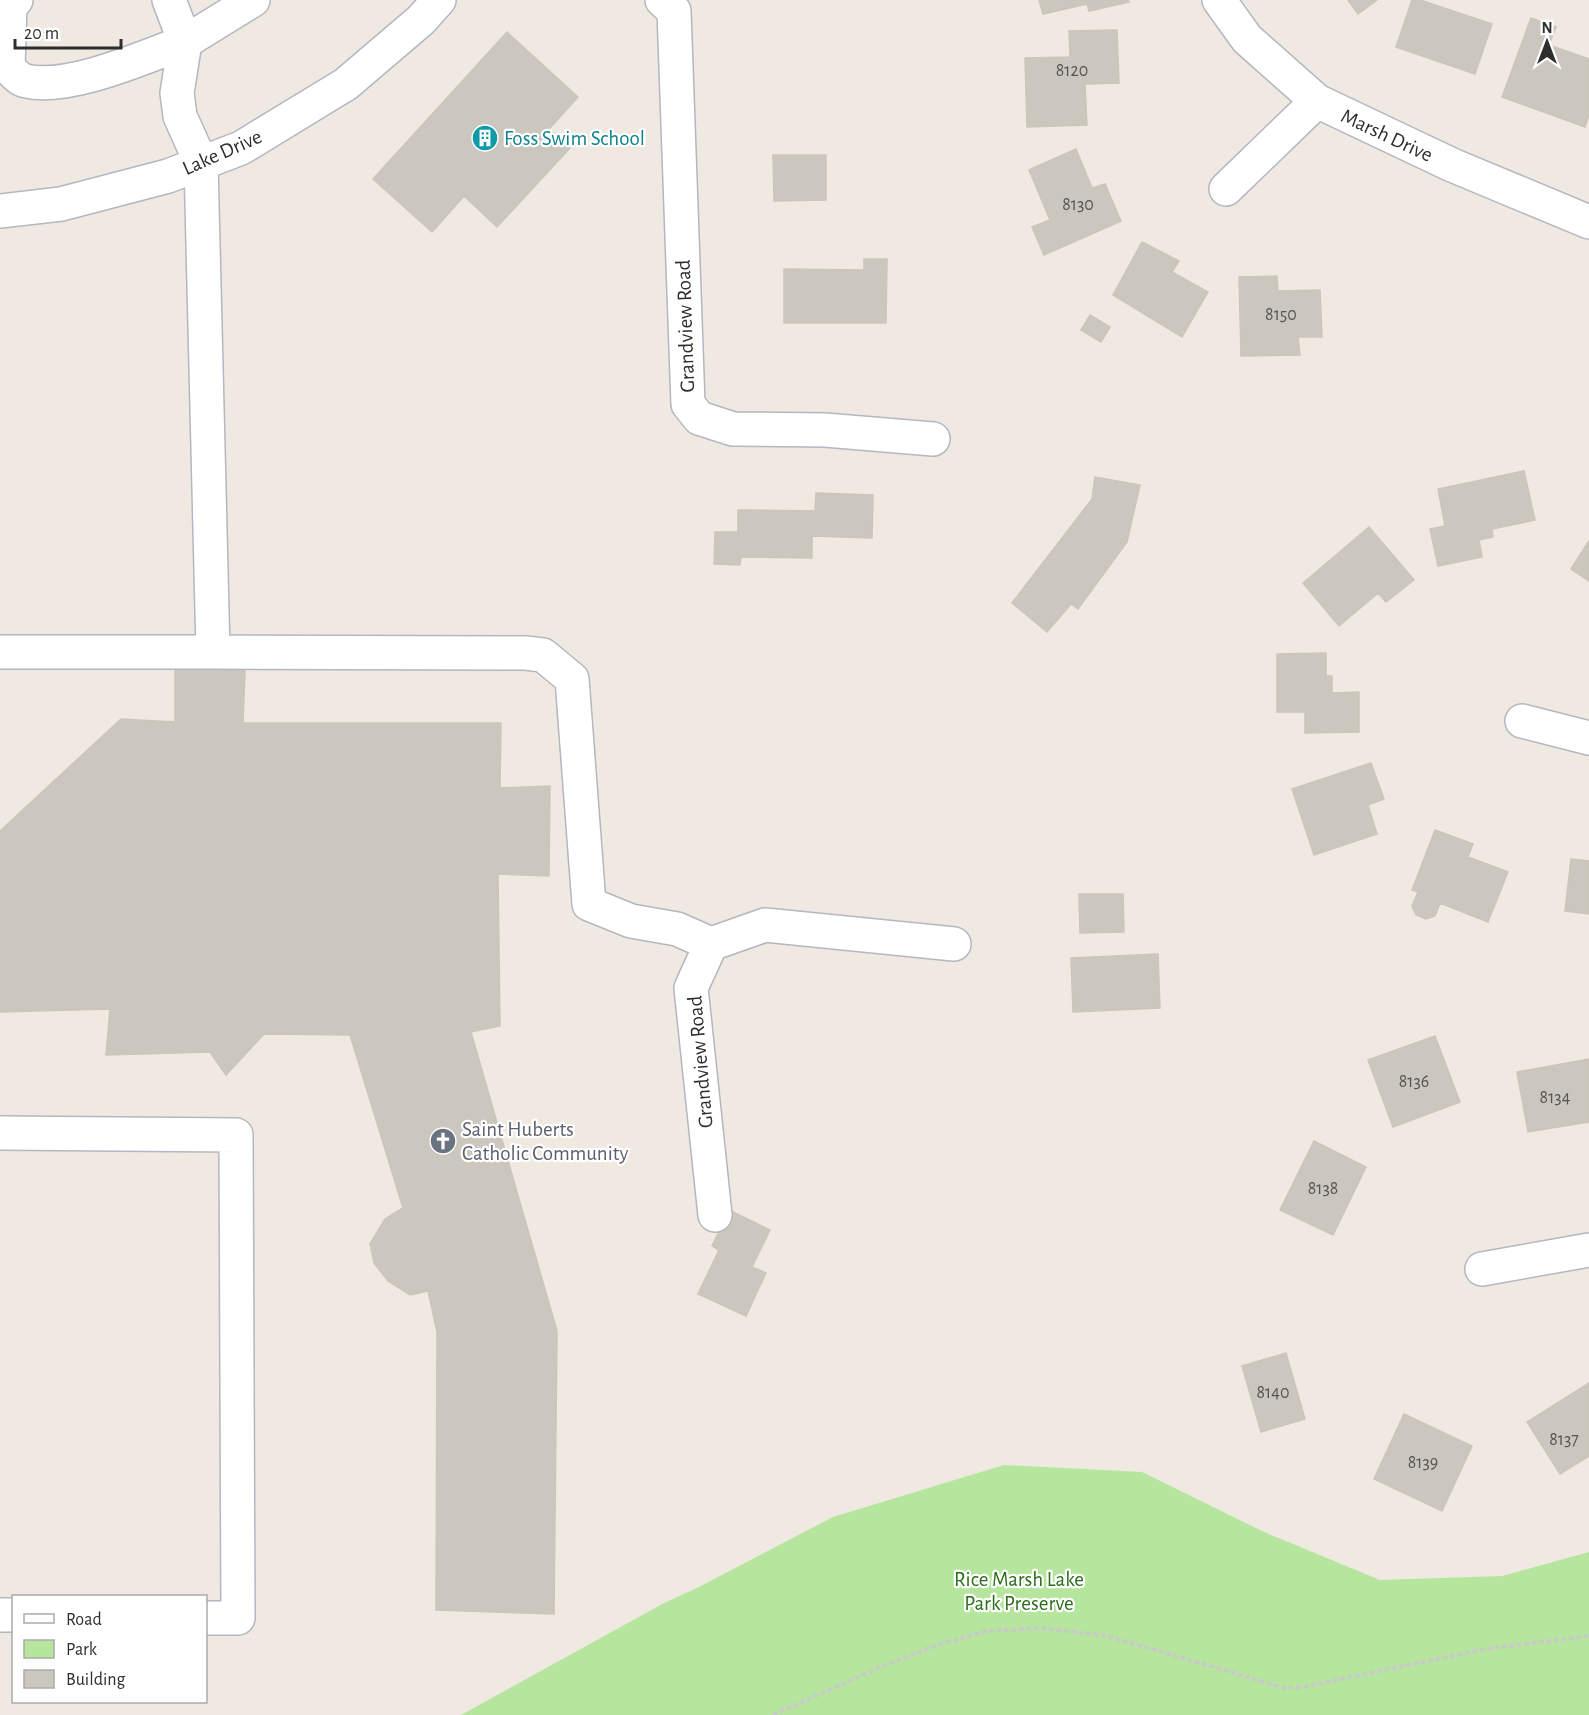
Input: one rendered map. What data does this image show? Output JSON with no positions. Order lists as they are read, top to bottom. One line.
{"streets":{"street":["Marsh Drive","Lake Drive","Grandview Road"]},"parks":["Rice Marsh Lake Park Preserve"],"places":{"building":["Foss Swim School"],"church":["Saint Huberts Catholic Community"]},"house_numbers":["8120","8130","8150","8136","8134","8138","8140","8137","8139"],"legend":["Road","Park","Building"],"scale_bar":"20 m","north":"top"}
